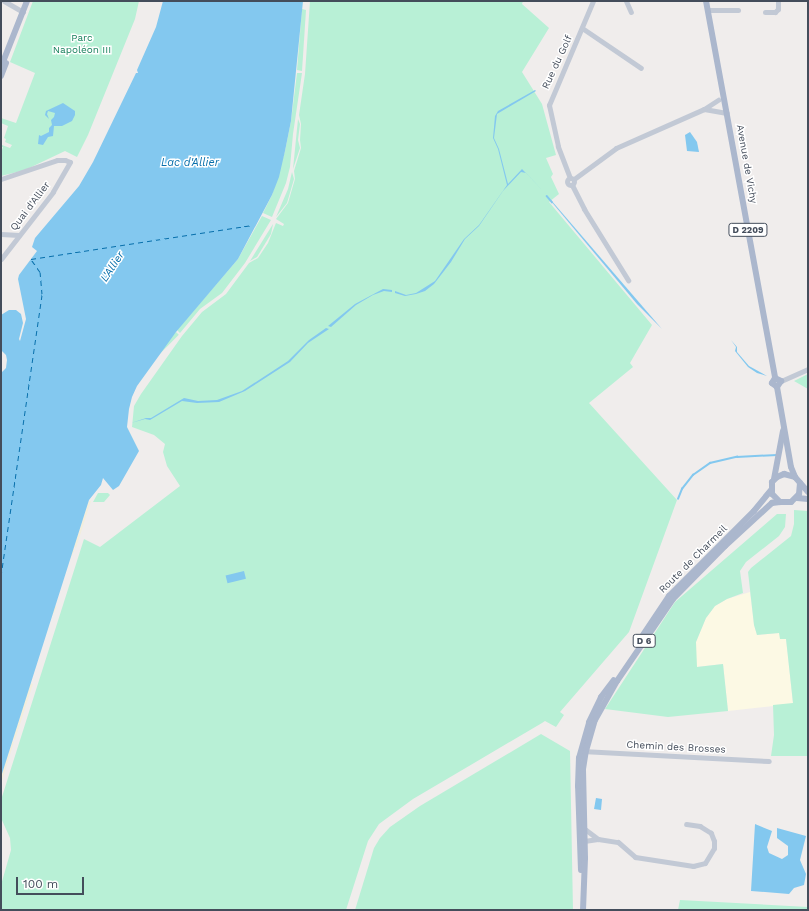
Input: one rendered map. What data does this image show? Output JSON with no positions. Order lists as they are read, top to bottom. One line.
{"streets":{"main road":["Avenue de Vichy","D 2209","Route de Charmeil","D 6"],"street":["Rue du Golf","Quai d'Allier","Chemin des Brosses"]},"crossings":[["Avenue de Vichy","Route de Charmeil"],["Route de Charmeil","Chemin des Brosses"]],"water":["Lac d'Allier","L'Allier"],"parks":["Parc Napoléon III"],"scale_bar":"100 m"}
